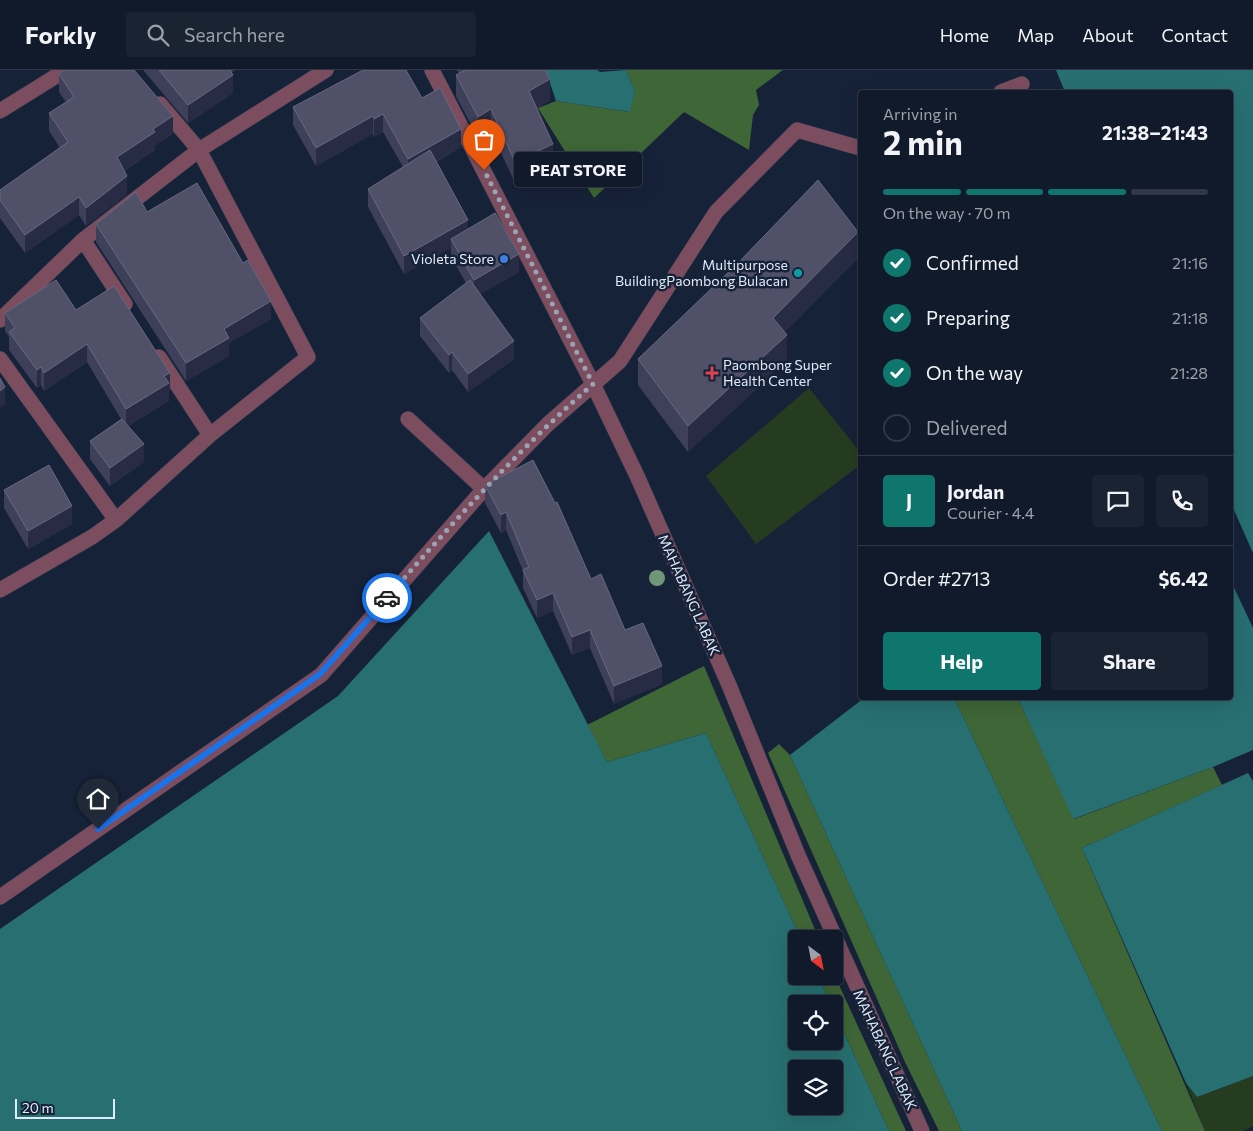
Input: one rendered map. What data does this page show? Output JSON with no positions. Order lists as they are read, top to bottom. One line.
{"streets":{"street":["MAHABANG LABAK"]},"places":{"other":["PEAT STORE","Violeta Store","Multipurpose BuildingPaombong Bulacan"],"health":["Paombong Super Health Center"]},"scale_bar":"20 m","north":"bottom right","page":{"header":"Forkly","search":"Search here","nav":["Home","Map","About","Contact"],"heading":["2 min","Arriving in","21:38–21:43"],"panel":["Jordan","Courier · 4.4","Order #2713","$6.42"],"bubble":"PEAT STORE","bar":"On the way · 70 m","list":[["Confirmed","21:16"],["Preparing","21:18"],["On the way","21:28"],"Delivered"],"round":"J","buttons":["Help","Share"],"scale":"20 m"}}
